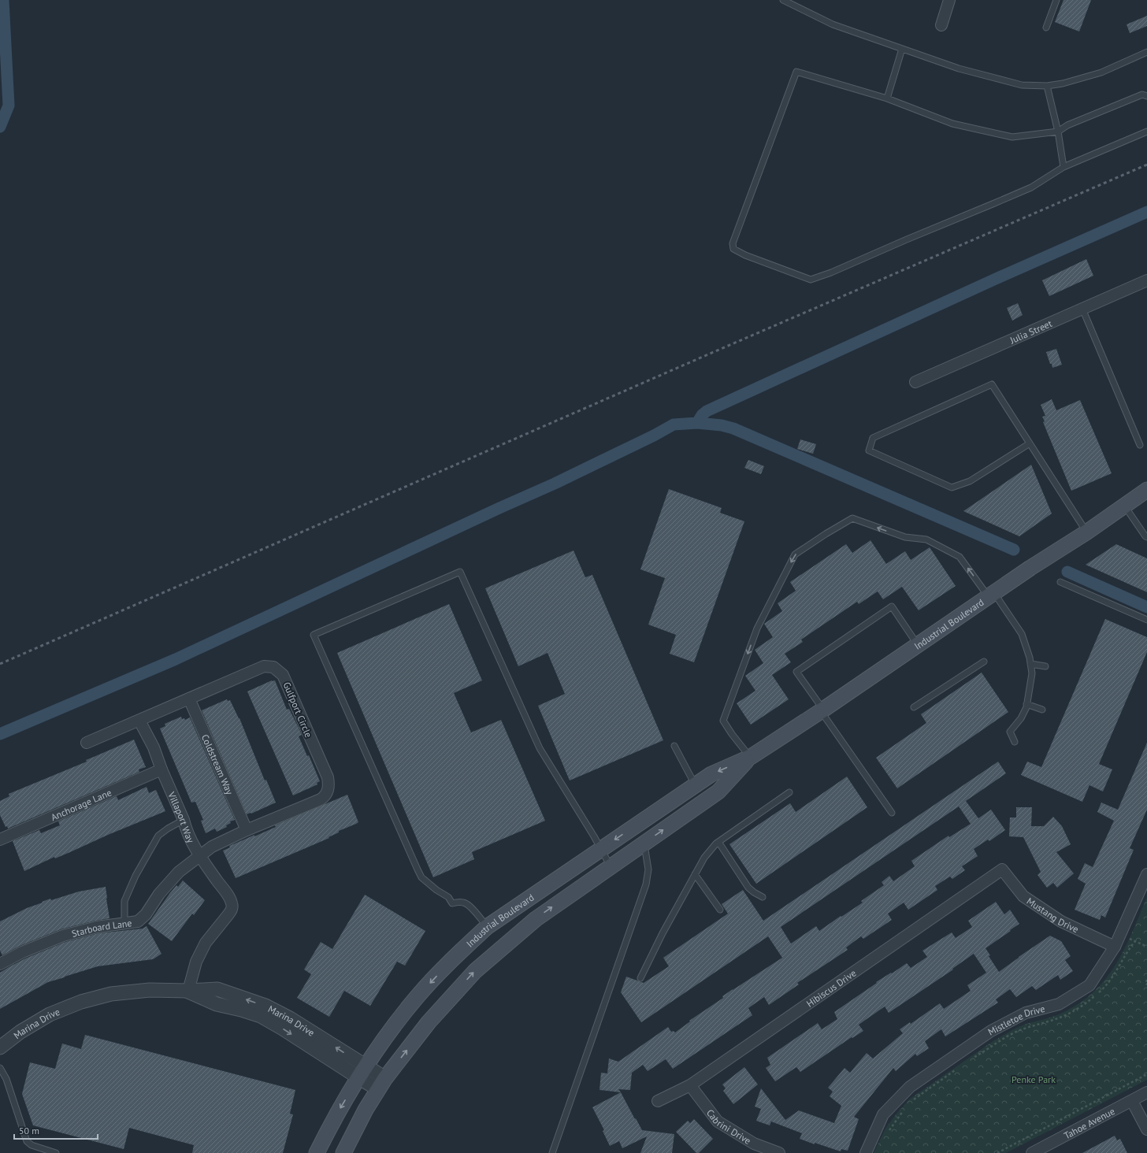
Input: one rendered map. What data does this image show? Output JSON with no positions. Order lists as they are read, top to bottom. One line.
{"streets":{"main road":["Industrial Boulevard"],"street":["Julia Street","Gulfport Circle","Coldstream Way","Anchorage Lane","Villaport Way","Mustang Drive","Starboard Lane","Hibiscus Drive","Marina Drive","Mistletoe Drive","Tahoe Avenue","Cabrini Drive"]},"crossings":[["Industrial Boulevard","Marina Drive"],["Gulfport Circle","Coldstream Way"],["Gulfport Circle","Villaport Way"],["Gulfport Circle","Starboard Lane"],["Anchorage Lane","Villaport Way"],["Villaport Way","Starboard Lane"],["Villaport Way","Marina Drive"],["Mustang Drive","Hibiscus Drive"],["Mustang Drive","Mistletoe Drive"],["Hibiscus Drive","Cabrini Drive"]],"parks":["Penke Park"],"scale_bar":"50 m"}
